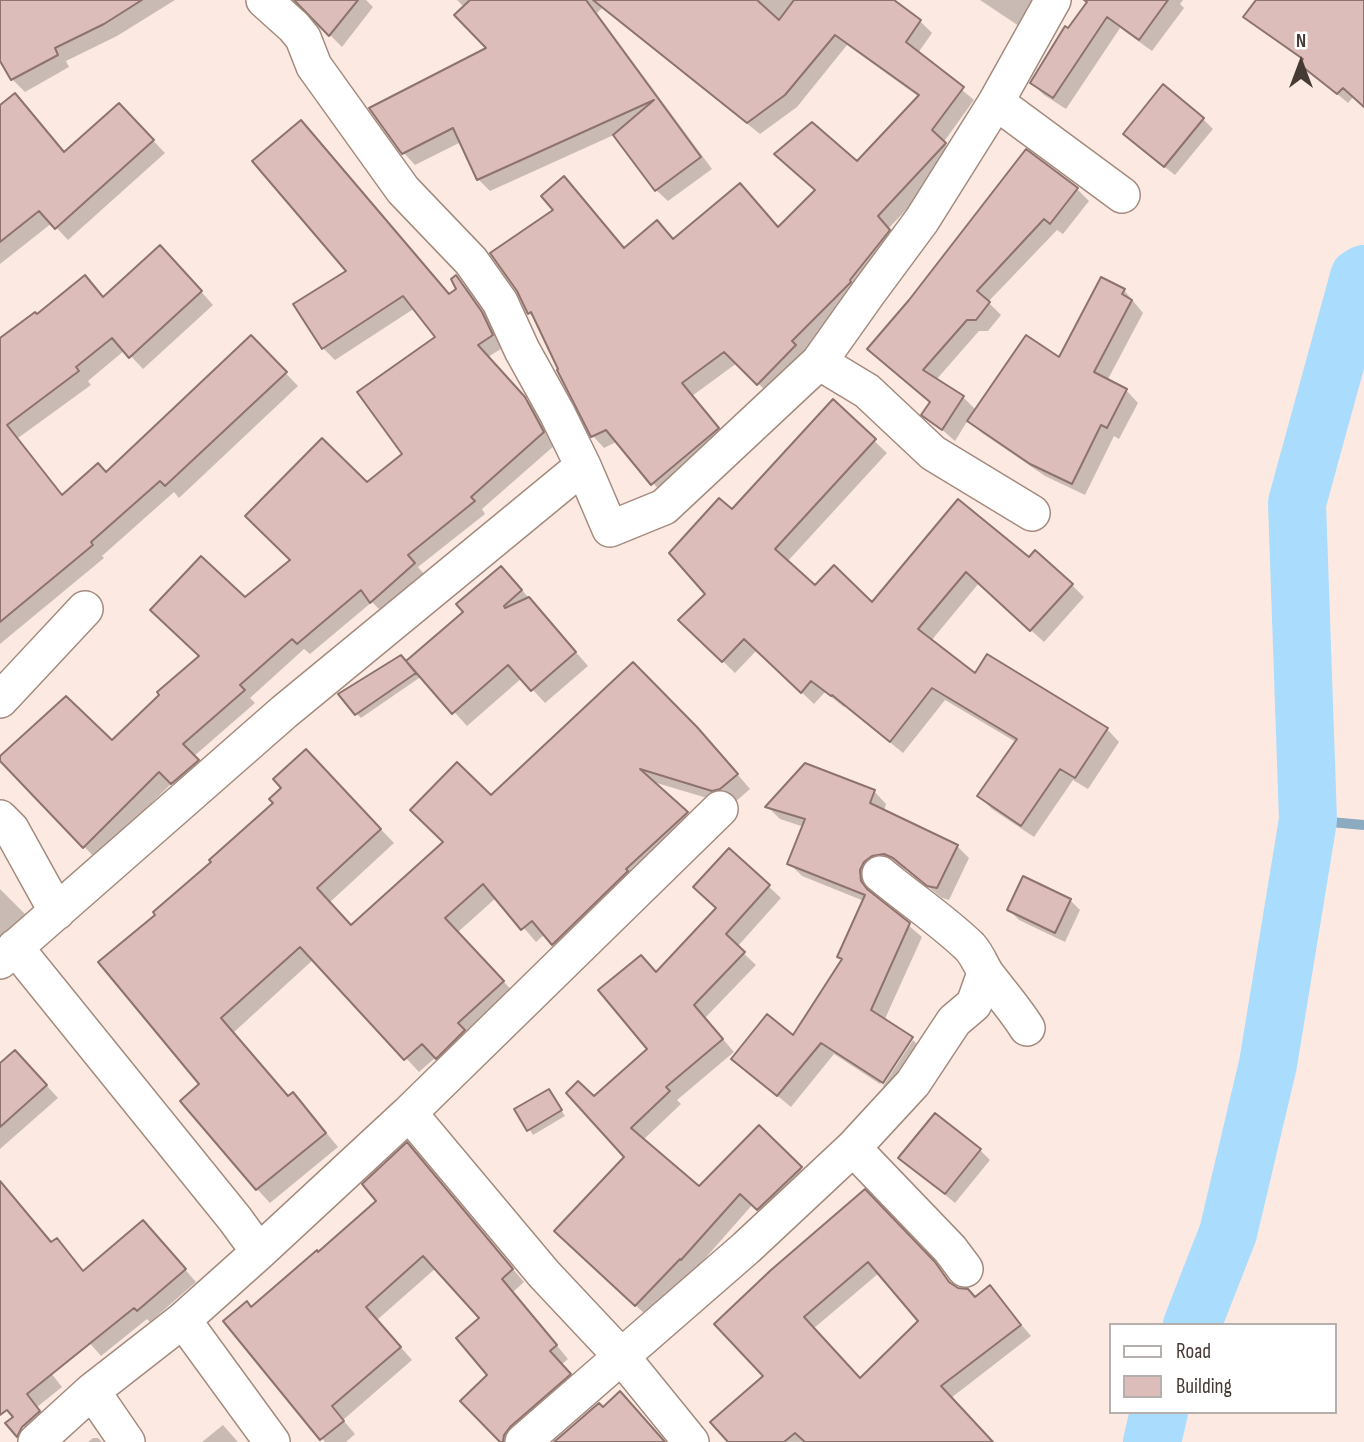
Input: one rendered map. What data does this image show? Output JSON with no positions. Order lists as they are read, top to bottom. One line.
{"legend":["Road","Building"],"north":"top"}
